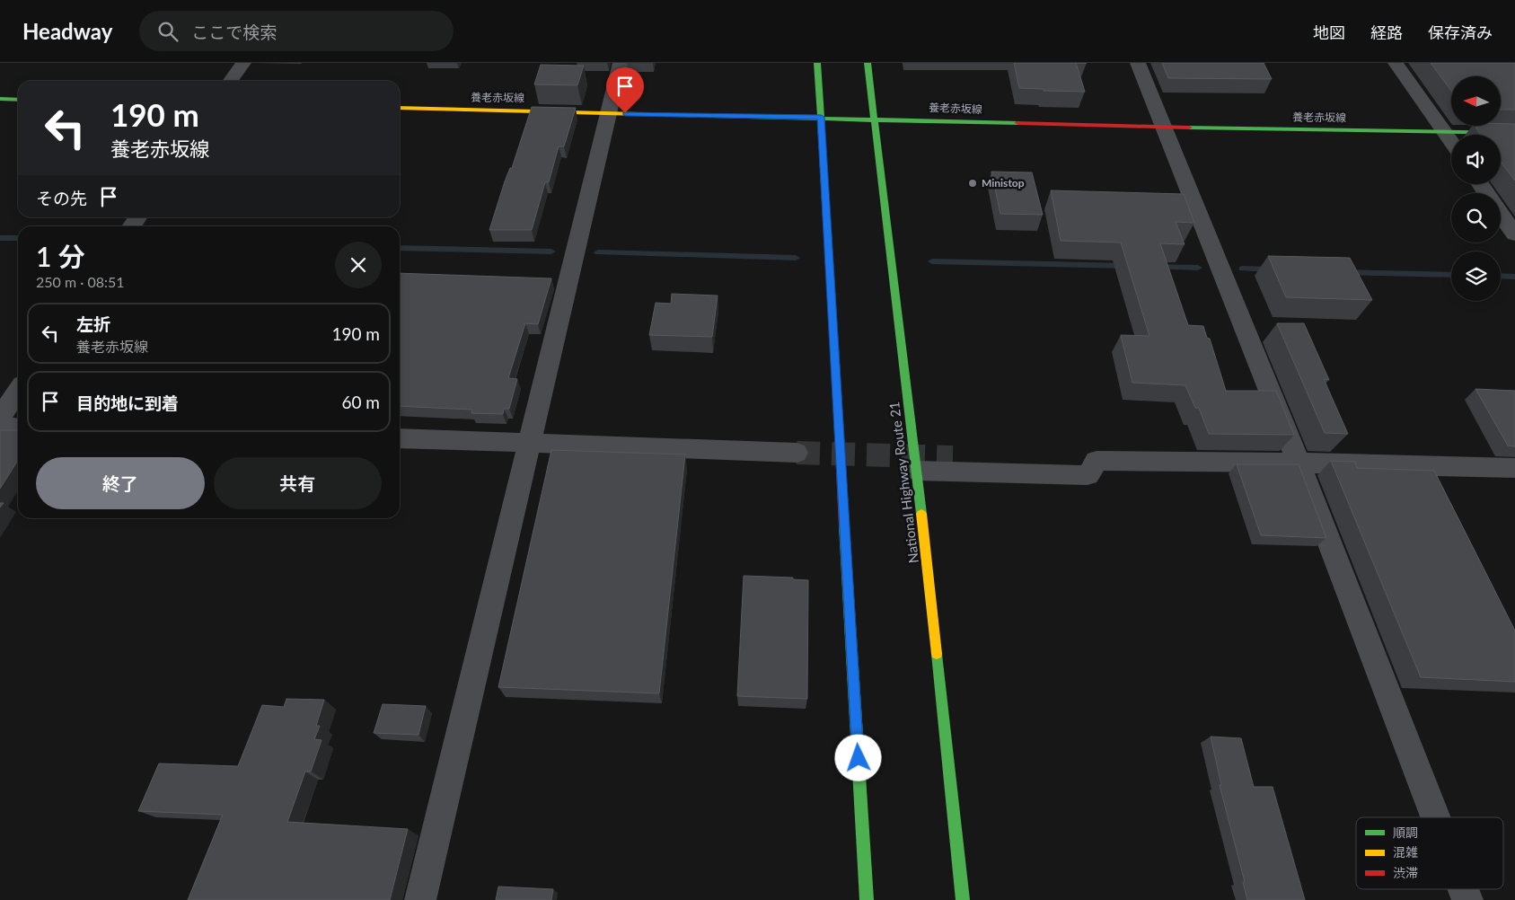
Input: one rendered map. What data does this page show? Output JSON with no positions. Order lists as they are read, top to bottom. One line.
{"streets":{"main road":["養老赤坂線","National Highway Route 21"]},"crossings":[["養老赤坂線","National Highway Route 21"]],"places":["Ministop"],"legend":["順調","混雑","渋滞"],"north":"left","page":{"header":"Headway","search":"ここで検索","nav":["地図","経路","保存済み"],"turn":["190 m","養老赤坂線"],"then":"その先","heading":["1 分","250 m · 08:51"],"list":[{"name":"左折","note":"養老赤坂線","value":"190 m"},{"name":"目的地に到着","value":"60 m"}],"buttons":["終了","共有"]}}
